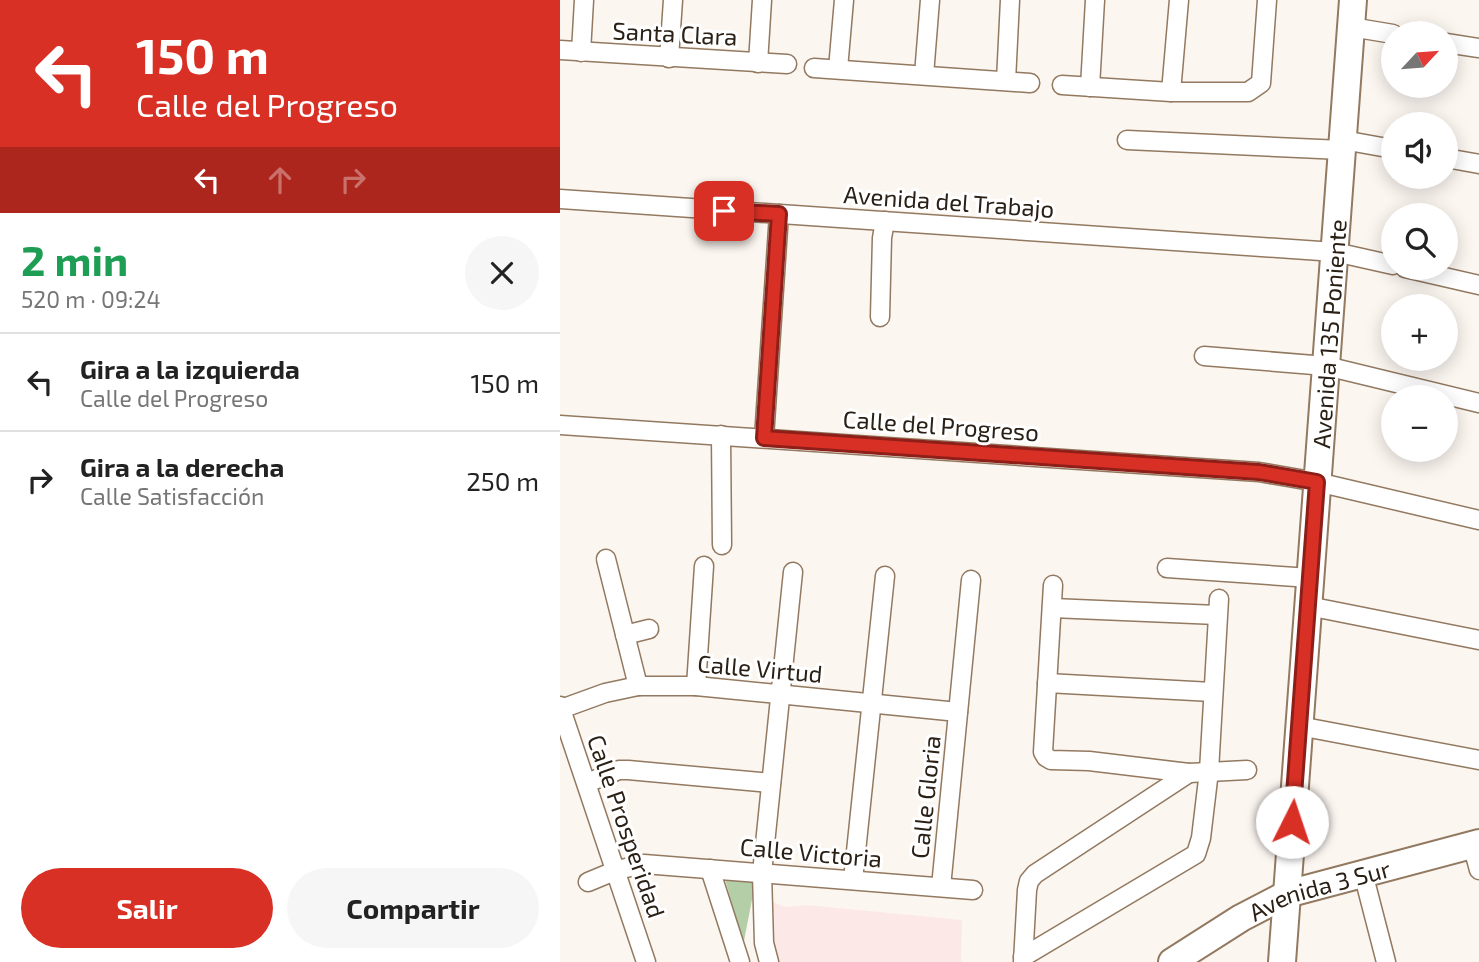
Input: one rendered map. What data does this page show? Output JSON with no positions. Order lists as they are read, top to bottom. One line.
{"streets":{"main road":["Avenida 135 Poniente","Avenida 3 Sur"],"street":["Santa Clara","Avenida del Trabajo","Calle del Progreso","Calle Virtud","Calle Gloria","Calle Prosperidad","Calle Victoria"]},"crossings":[["Avenida del Trabajo","Avenida 135 Poniente"],["Avenida 135 Poniente","Calle del Progreso"],["Avenida 135 Poniente","Avenida 3 Sur"],["Calle Virtud","Calle Gloria"],["Calle Virtud","Calle Prosperidad"],["Calle Gloria","Calle Victoria"],["Calle Prosperidad","Calle Victoria"]],"north":"top right","page":{"turn":["150 m","Calle del Progreso"],"map_buttons":["+","−"],"heading":["2 min","520 m · 09:24"],"list":[{"name":"Gira a la izquierda","note":"Calle del Progreso","value":"150 m"},{"name":"Gira a la derecha","note":"Calle Satisfacción","value":"250 m"}],"buttons":["Salir","Compartir"]}}
